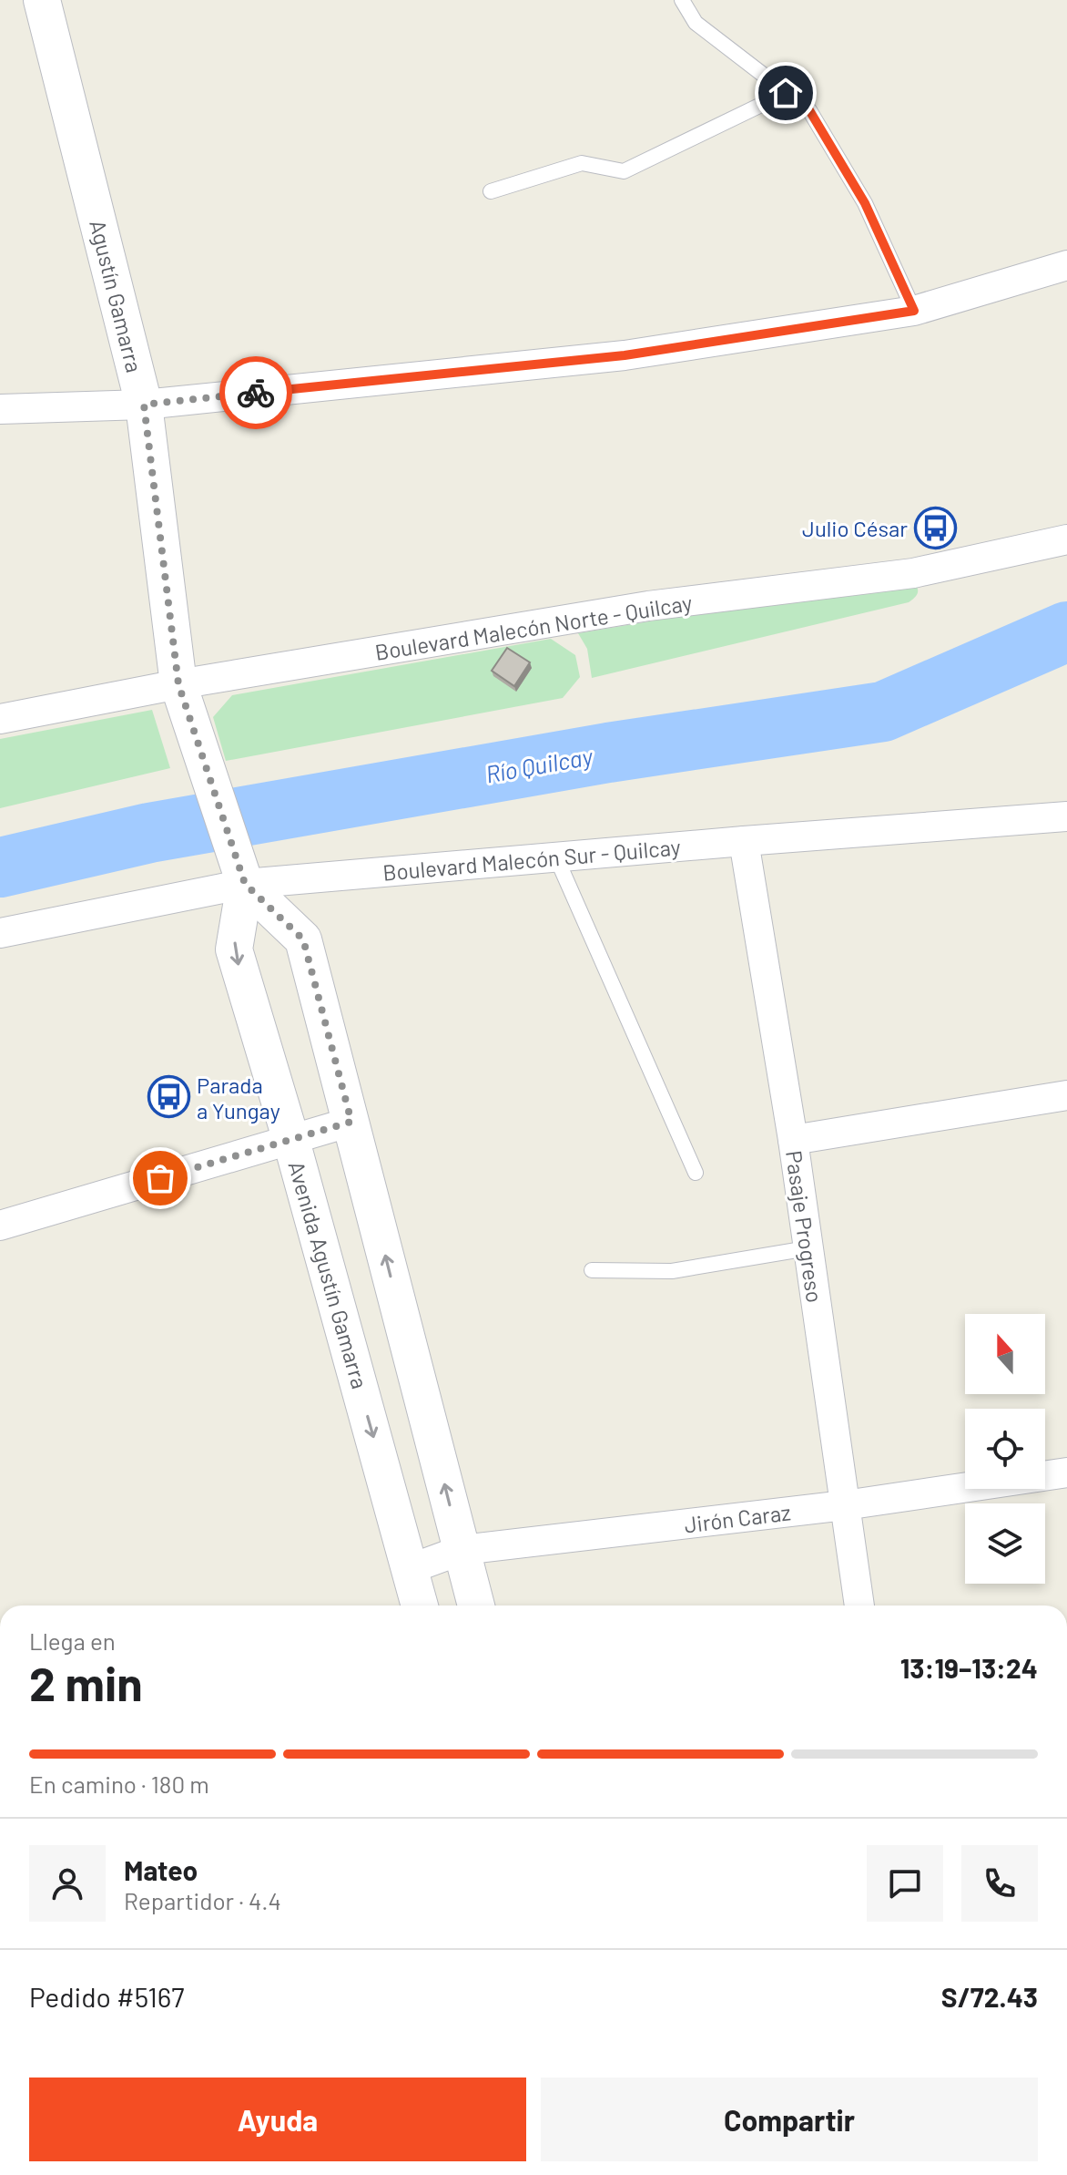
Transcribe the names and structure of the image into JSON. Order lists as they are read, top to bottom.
{
  "streets": {
    "street": [
      "Agustín Gamarra",
      "Boulevard Malecón Norte - Quilcay",
      "Boulevard Malecón Sur - Quilcay",
      "Pasaje Progreso",
      "Avenida Agustín Gamarra",
      "Jirón Caraz"
    ]
  },
  "crossings": [
    ["Agustín Gamarra", "Boulevard Malecón Norte - Quilcay"],
    ["Agustín Gamarra", "Boulevard Malecón Sur - Quilcay"],
    ["Agustín Gamarra", "Avenida Agustín Gamarra"],
    ["Boulevard Malecón Sur - Quilcay", "Pasaje Progreso"],
    ["Boulevard Malecón Sur - Quilcay", "Avenida Agustín Gamarra"],
    ["Pasaje Progreso", "Jirón Caraz"],
    ["Avenida Agustín Gamarra", "Jirón Caraz"]
  ],
  "water": ["Río Quilcay"],
  "places": {
    "bus stop": ["Julio César", "Parada a Yungay"]
  },
  "north": "top",
  "page": {
    "heading": ["2 min", "Llega en", "13:19–13:24"],
    "panel": [
      "Mateo",
      "Repartidor · 4.4",
      "Pedido #5167",
      "S/72.43"
    ],
    "bar": "En camino · 180 m",
    "buttons": ["Ayuda", "Compartir"]
  }
}
